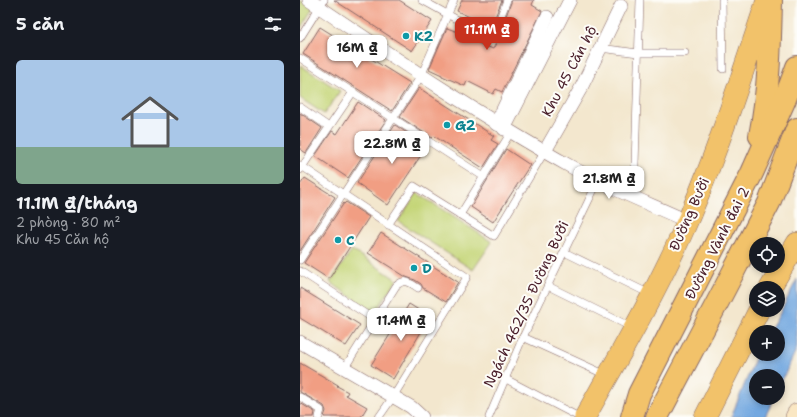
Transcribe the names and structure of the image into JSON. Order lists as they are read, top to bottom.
{
  "streets": {
    "highway": ["Đường Vành đai 2"],
    "main road": ["Đường Bưởi"],
    "street": ["Khu 45 Căn hộ"],
    "lane": ["Ngách 462/35 Đường Bưởi"]
  },
  "places": [
    "K2",
    "G2",
    "C",
    "D"
  ],
  "page": {
    "heading": "5 căn",
    "price": [
      "11.1M ₫",
      "16M ₫",
      "22.8M ₫",
      "21.8M ₫",
      "11.4M ₫"
    ],
    "list": [
      {
        "name": "11.1M ₫/tháng",
        "note": "2 phòng · 80 m² · Khu 45 Căn hộ"
      }
    ],
    "map_buttons": ["+", "−"]
  }
}
